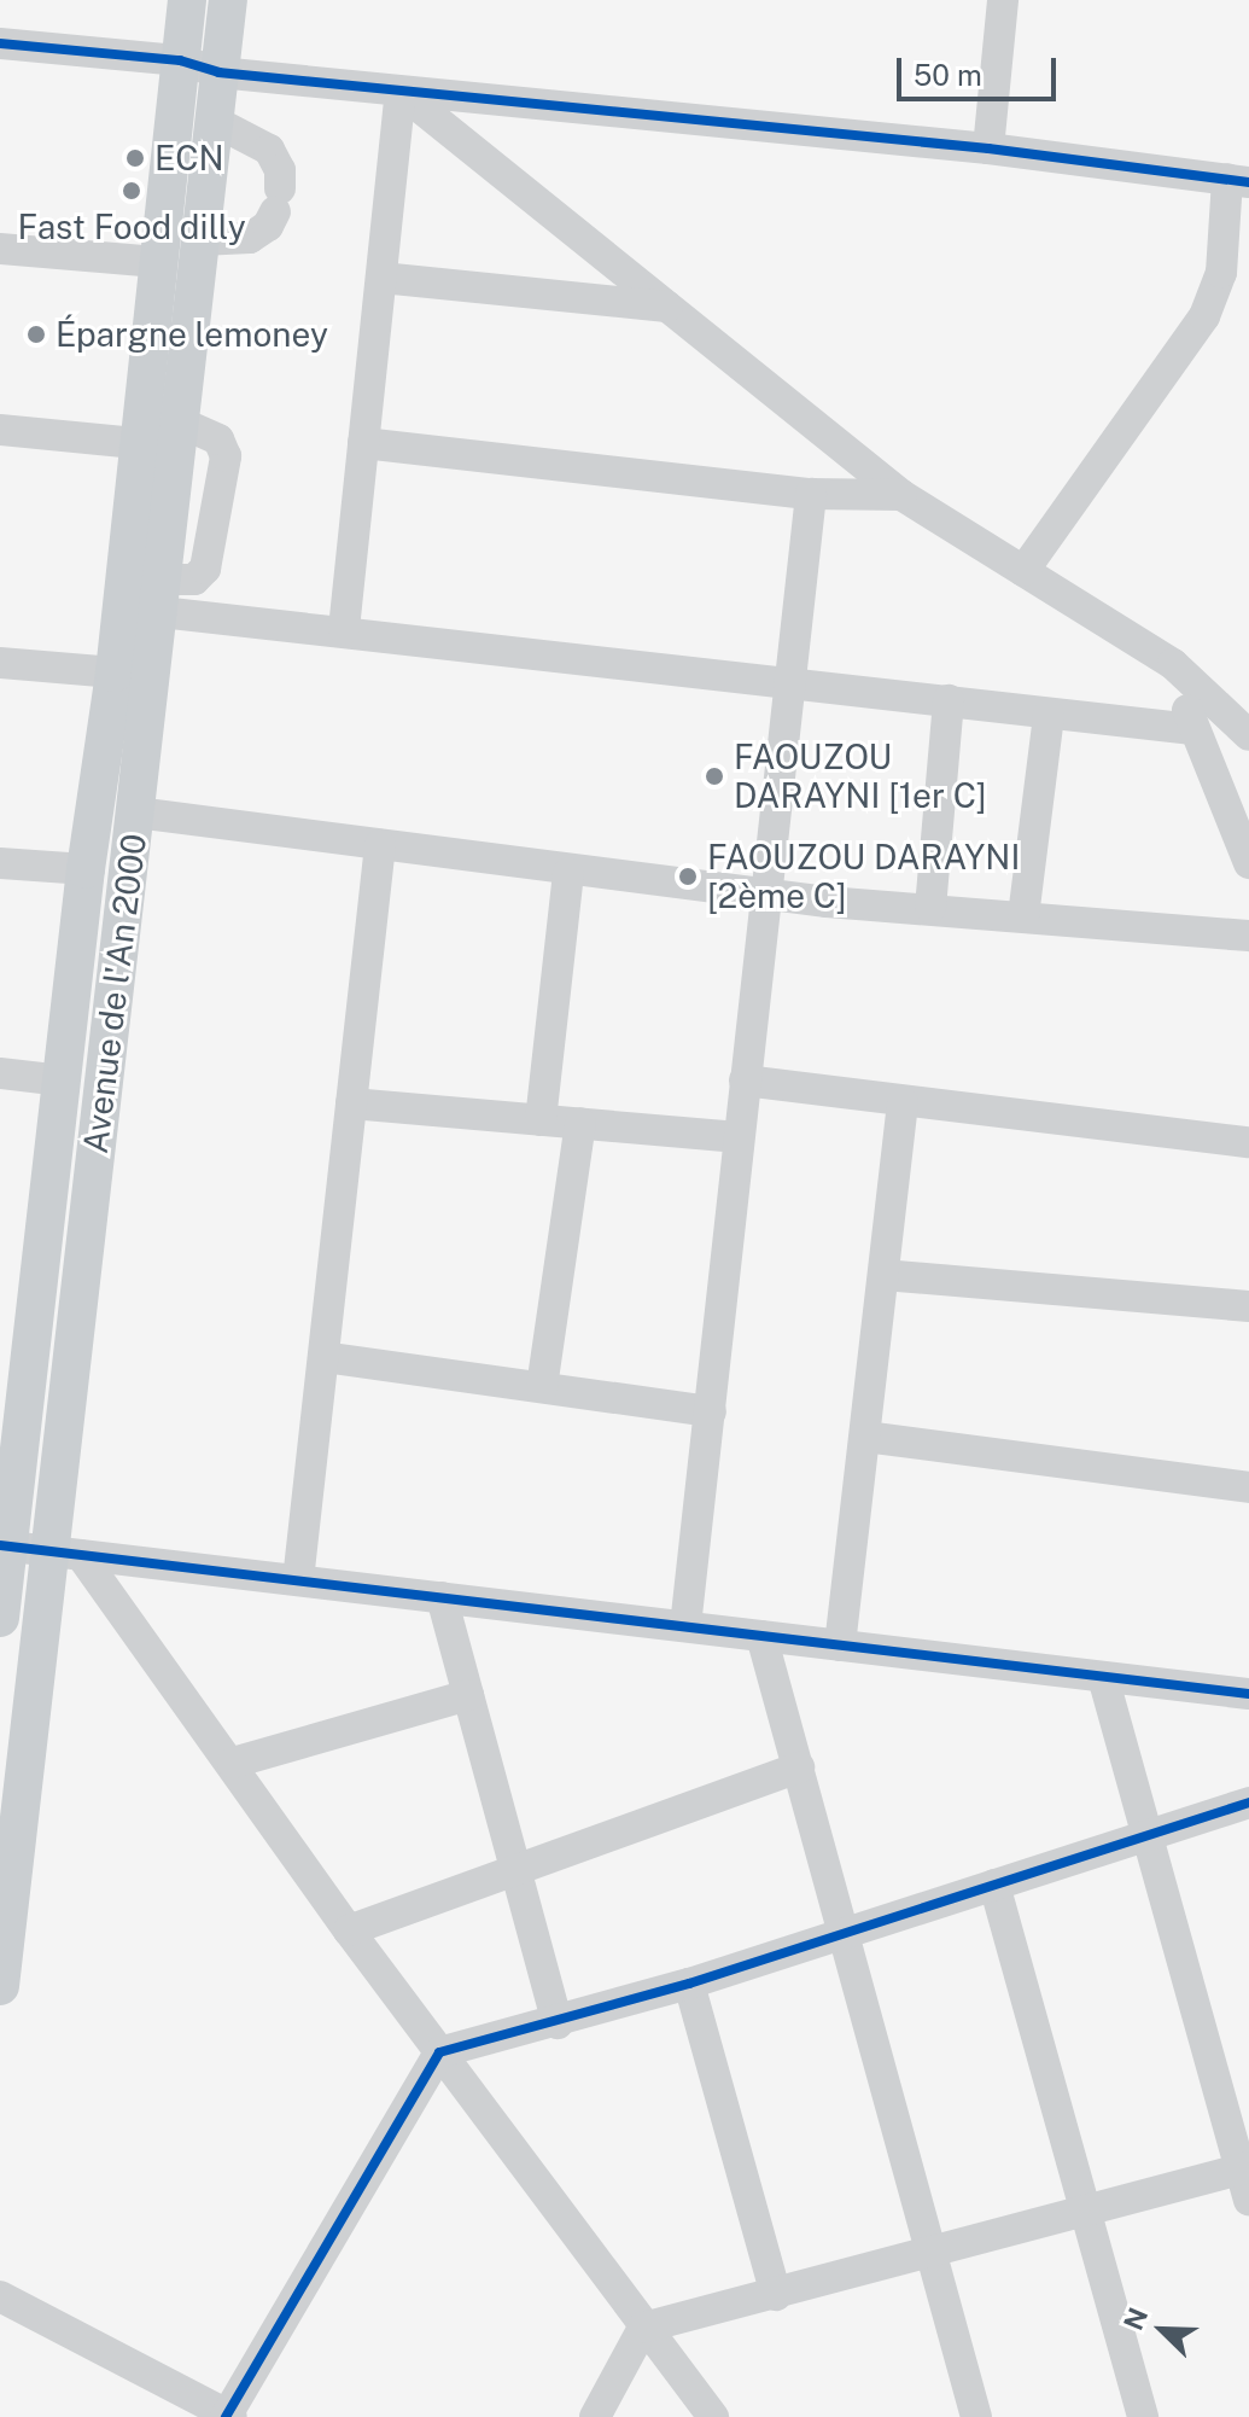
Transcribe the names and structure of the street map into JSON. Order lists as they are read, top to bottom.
{
  "streets": {
    "main road": ["Avenue de l'An 2000"]
  },
  "places": [
    "ECN",
    "Fast Food dilly",
    "Épargne lemoney",
    "FAOUZOU DARAYNI [1er C]",
    "FAOUZOU DARAYNI [2ème C]"
  ],
  "scale_bar": "50 m",
  "north": "top left"
}
